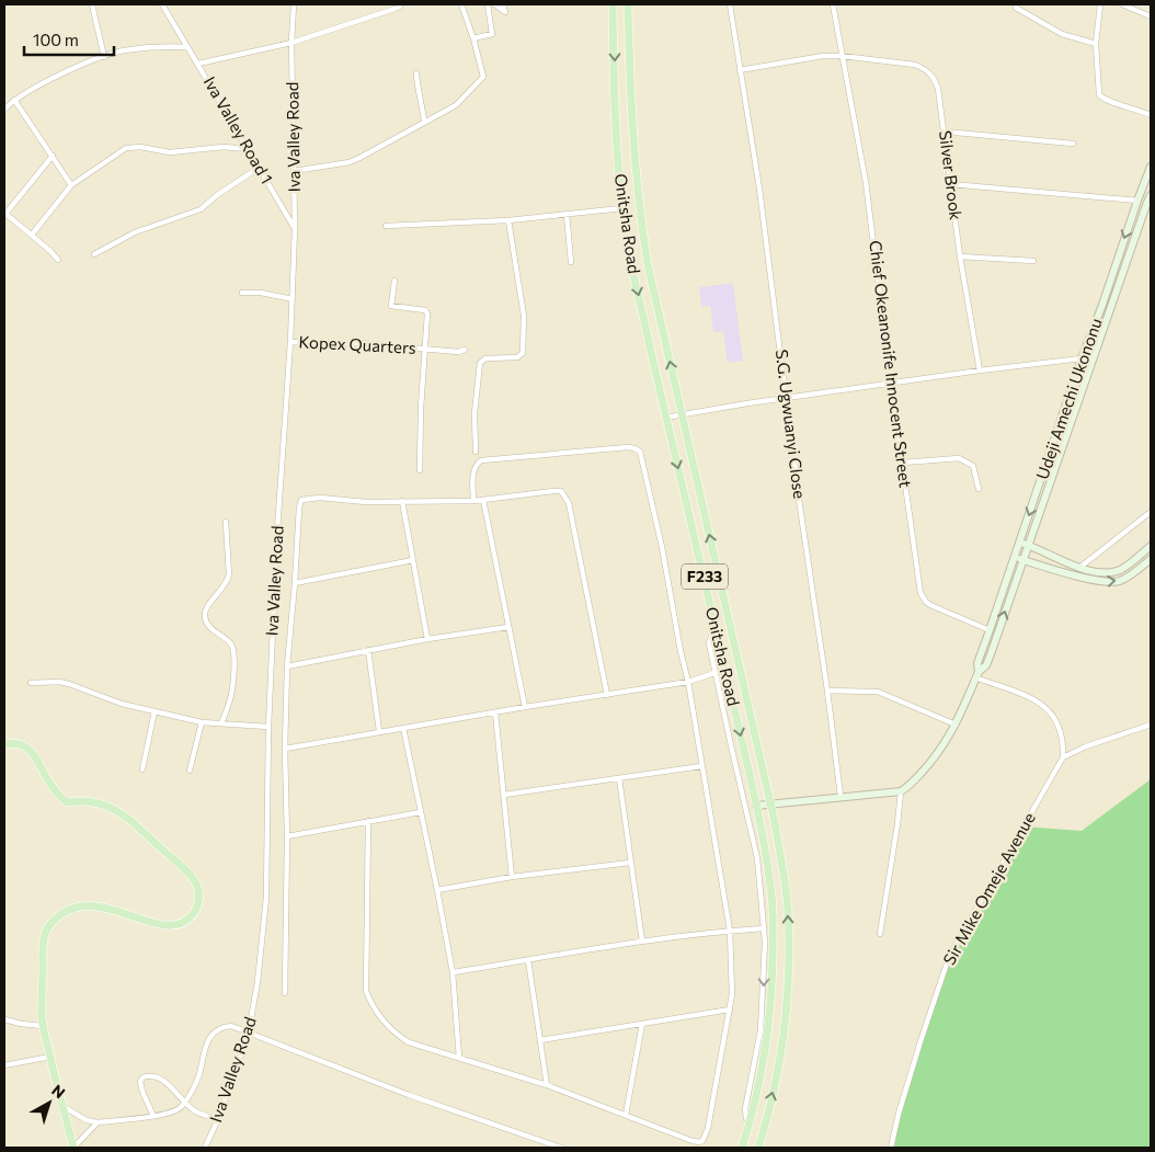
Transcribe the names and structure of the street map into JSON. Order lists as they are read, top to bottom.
{
  "streets": {
    "main road": ["Onitsha Road", "Udeji Amechi Ukononu", "F233"],
    "street": [
      "Iva Valley Road 1",
      "Iva Valley Road",
      "Silver Brook",
      "Kopex Quarters",
      "Chief Okeanonife Innocent Street",
      "S.G. Ugwuanyi Close",
      "Sir Mike Omeje Avenue"
    ]
  },
  "crossings": [
    ["Iva Valley Road 1", "Iva Valley Road"],
    ["Iva Valley Road", "Kopex Quarters"],
    ["Silver Brook", "Chief Okeanonife Innocent Street"],
    ["Chief Okeanonife Innocent Street", "Udeji Amechi Ukononu"]
  ],
  "scale_bar": "100 m",
  "north": "top right"
}
